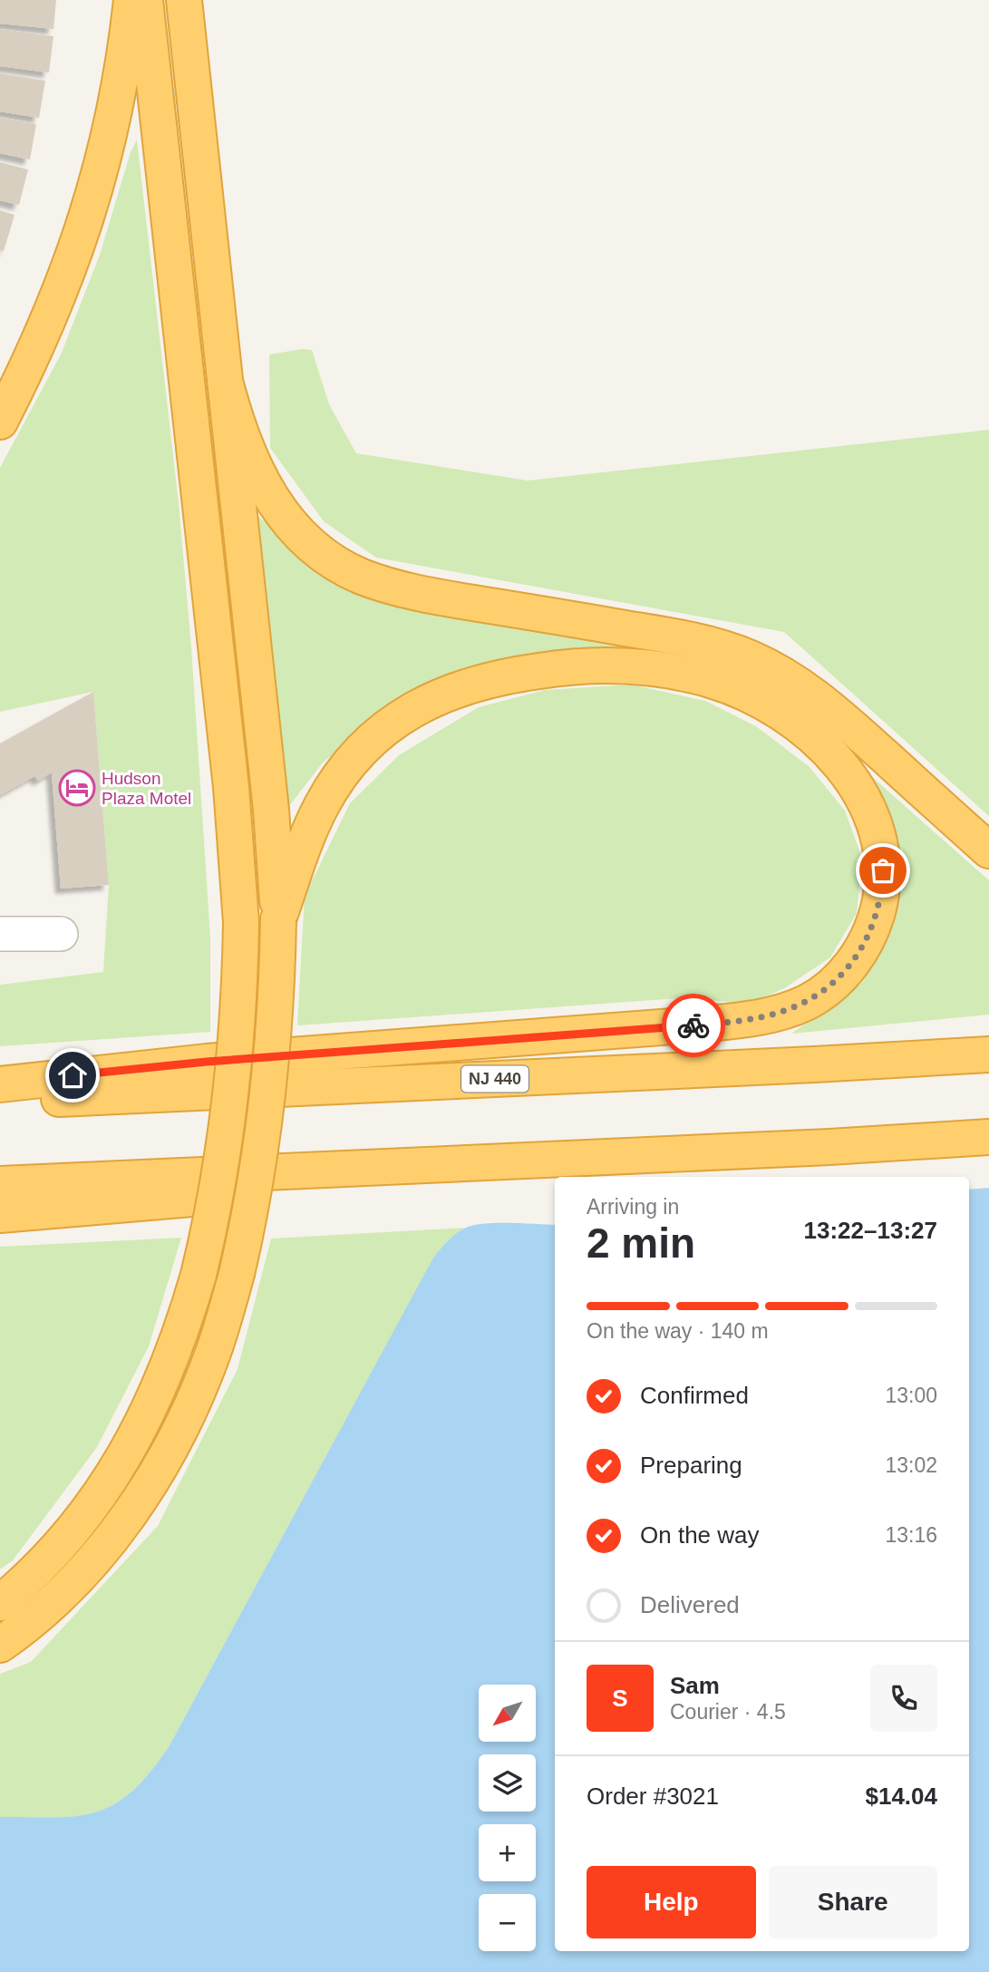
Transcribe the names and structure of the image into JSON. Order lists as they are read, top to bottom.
{
  "streets": {
    "highway": ["NJ 440"]
  },
  "places": {
    "hotel": ["Hudson Plaza Motel"]
  },
  "north": "bottom left",
  "page": {
    "heading": ["2 min", "Arriving in", "13:22–13:27"],
    "panel": [
      "Sam",
      "Courier · 4.5",
      "Order #3021",
      "$14.04"
    ],
    "bar": "On the way · 140 m",
    "list": [
      ["Confirmed", "13:00"],
      ["Preparing", "13:02"],
      ["On the way", "13:16"],
      "Delivered"
    ],
    "round": "S",
    "map_buttons": ["+", "−"],
    "buttons": ["Help", "Share"]
  }
}
